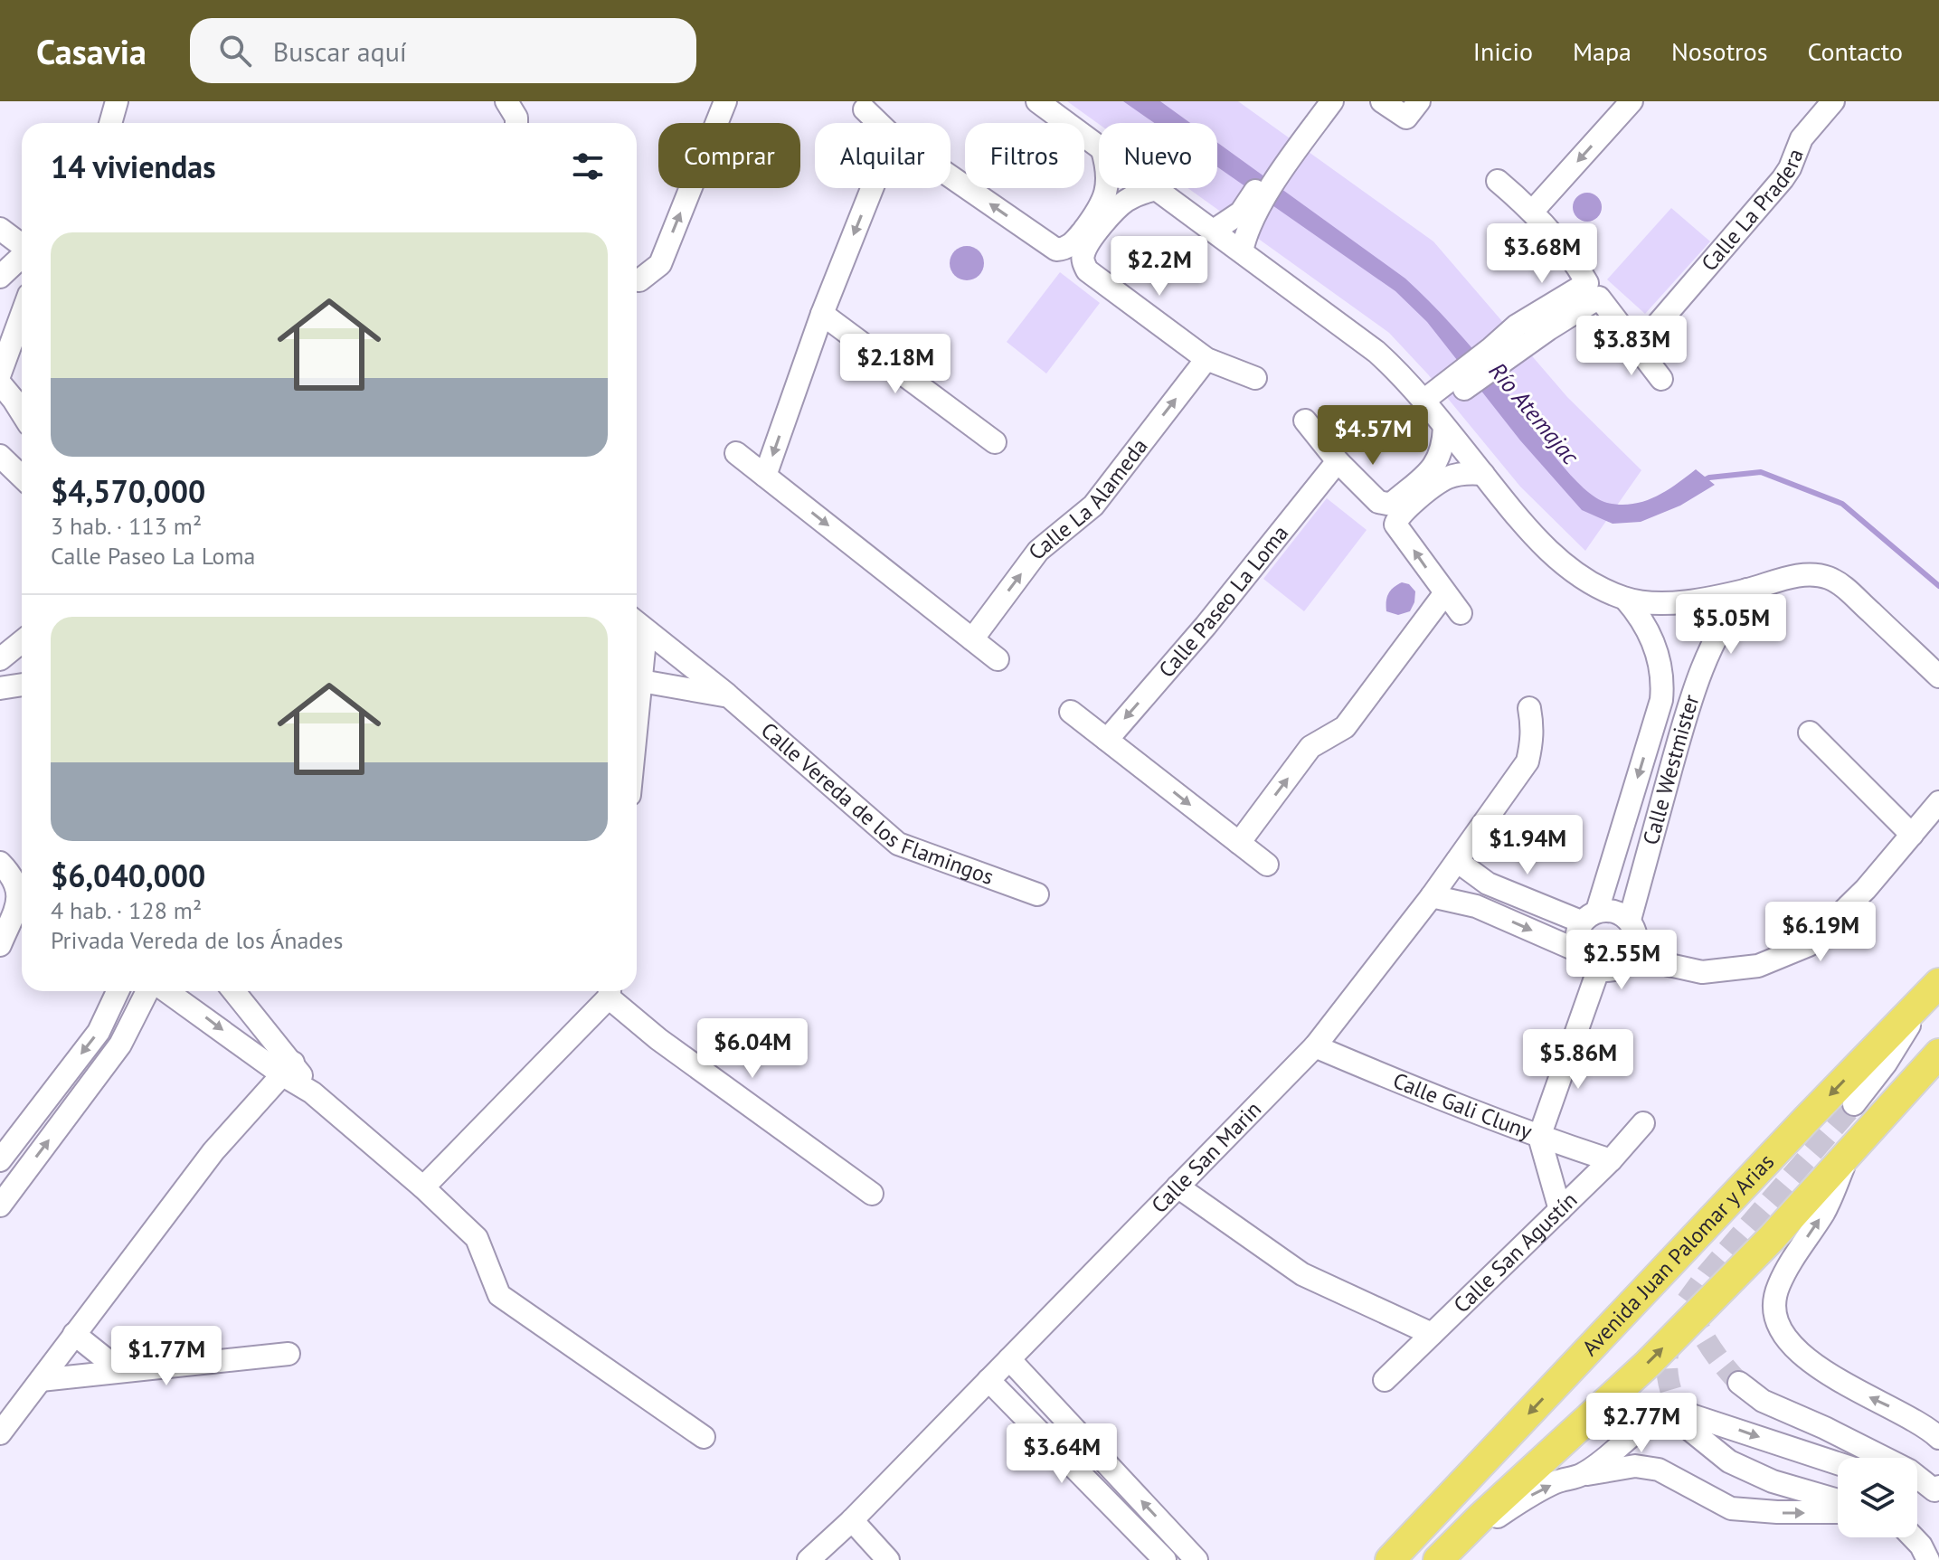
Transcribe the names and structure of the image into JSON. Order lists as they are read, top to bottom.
{
  "streets": {
    "main road": ["Avenida Juan Palomar y Arias"],
    "street": [
      "Calle La Pradera",
      "Calle La Alameda",
      "Calle Paseo La Loma",
      "Calle Westmister",
      "Calle Vereda de los Flamingos",
      "Calle Gali Cluny",
      "Calle San Marin",
      "Calle San Agustín"
    ]
  },
  "crossings": [
    ["Calle Gali Cluny", "Calle San Marin"],
    ["Calle Gali Cluny", "Calle San Agustín"]
  ],
  "one_way": ["Calle La Alameda"],
  "water": ["Río Atemajac"],
  "page": {
    "header": "Casavia",
    "search": "Buscar aquí",
    "nav": [
      "Inicio",
      "Mapa",
      "Nosotros",
      "Contacto"
    ],
    "chip": [
      "Comprar",
      "Alquilar",
      "Filtros",
      "Nuevo"
    ],
    "heading": "14 viviendas",
    "list": [
      {
        "name": "$4,570,000",
        "note": "3 hab. · 113 m² · Calle Paseo La Loma"
      },
      {
        "name": "$6,040,000",
        "note": "4 hab. · 128 m² · Privada Vereda de los Ánades"
      }
    ],
    "price": [
      "$3.68M",
      "$2.2M",
      "$3.83M",
      "$2.18M",
      "$4.57M",
      "$5.05M",
      "$1.94M",
      "$6.19M",
      "$2.55M",
      "$6.04M",
      "$5.86M",
      "$1.77M",
      "$2.77M",
      "$3.64M"
    ]
  }
}
